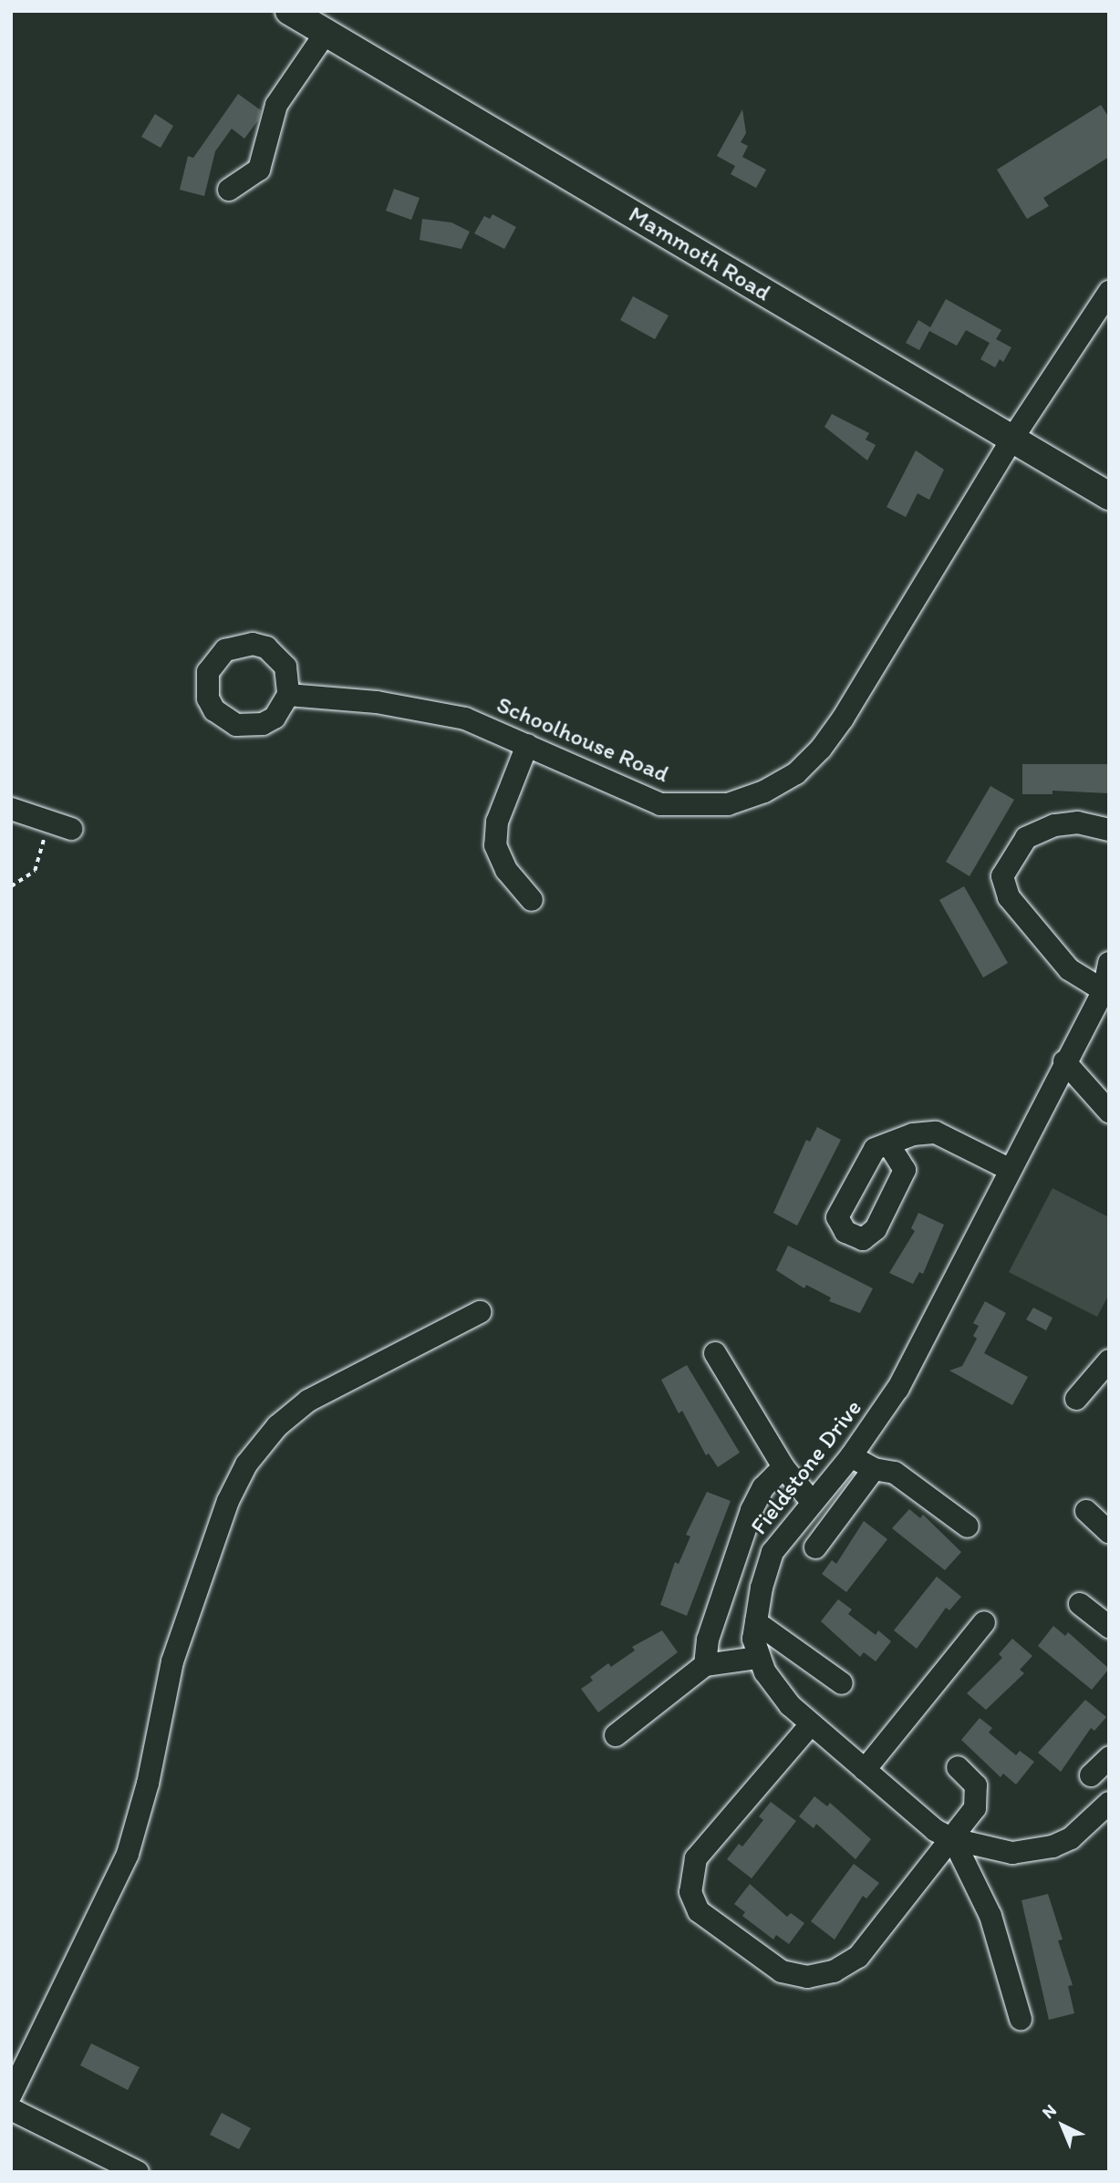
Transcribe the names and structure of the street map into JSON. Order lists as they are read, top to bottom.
{
  "streets": {
    "main road": ["Mammoth Road"],
    "street": ["Schoolhouse Road", "Fieldstone Drive"]
  },
  "crossings": [
    ["Mammoth Road", "Schoolhouse Road"]
  ],
  "north": "top left"
}
